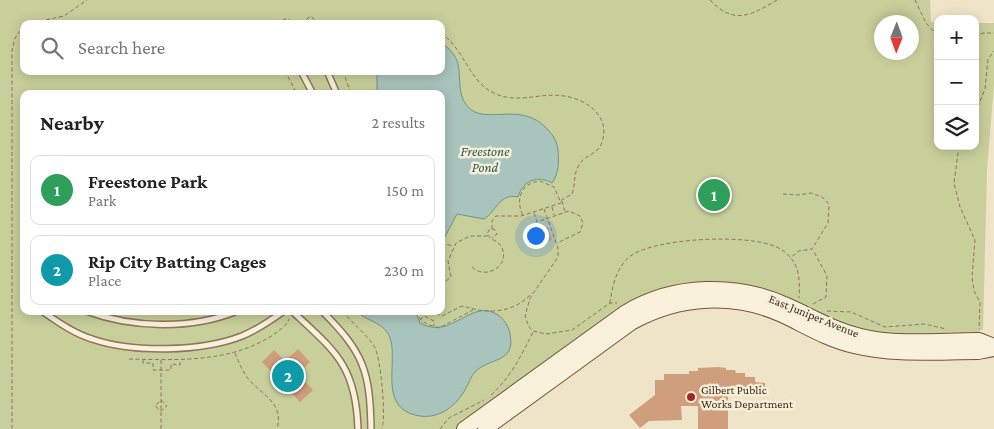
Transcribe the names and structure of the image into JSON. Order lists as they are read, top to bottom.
{
  "streets": {
    "street": ["East Juniper Avenue"]
  },
  "water": ["Freestone Pond"],
  "places": ["Gilbert Public Works Department"],
  "north": "bottom",
  "page": {
    "map_buttons": ["+", "−"],
    "search": "Search here",
    "heading": ["Nearby", "2 results"],
    "list": [
      {
        "mark": "1",
        "name": "Freestone Park",
        "note": "Park",
        "value": "150 m"
      },
      {
        "mark": "2",
        "name": "Rip City Batting Cages",
        "note": "Place",
        "value": "230 m"
      }
    ],
    "pins": ["1", "2"]
  }
}
